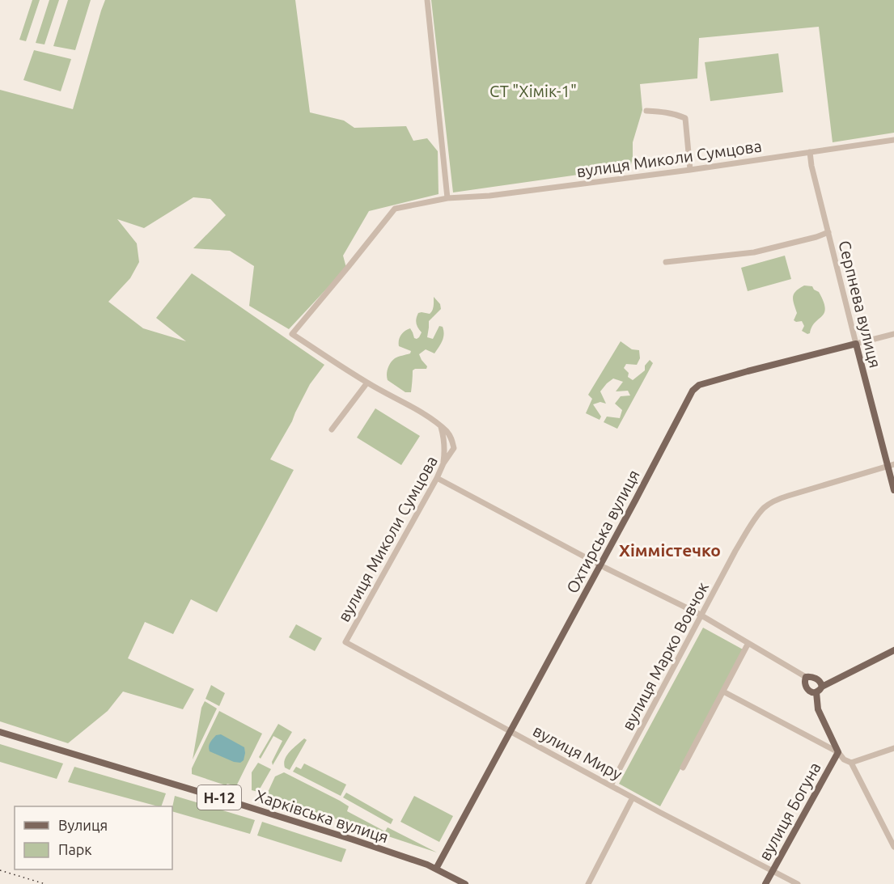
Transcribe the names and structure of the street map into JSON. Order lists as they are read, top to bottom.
{
  "streets": {
    "main road": [
      "Серпнева вулиця",
      "Охтирська вулиця",
      "Н-12",
      "вулиця Богуна",
      "Харківська вулиця"
    ],
    "street": ["вулиця Миколи Сумцова", "вулиця Марко Вовчок", "вулиця Миру"]
  },
  "crossings": [
    ["вулиця Миколи Сумцова", "Серпнева вулиця"],
    ["вулиця Миколи Сумцова", "вулиця Миру"],
    ["Серпнева вулиця", "Охтирська вулиця"],
    ["Серпнева вулиця", "вулиця Марко Вовчок"],
    ["Охтирська вулиця", "вулиця Миру"],
    ["Охтирська вулиця", "Харківська вулиця"],
    ["вулиця Марко Вовчок", "вулиця Миру"],
    ["вулиця Миру", "вулиця Богуна"]
  ],
  "districts": ["Хіммістечко"],
  "parks": ["СТ \"Хімік-1\""],
  "legend": ["Вулиця", "Парк"]
}
